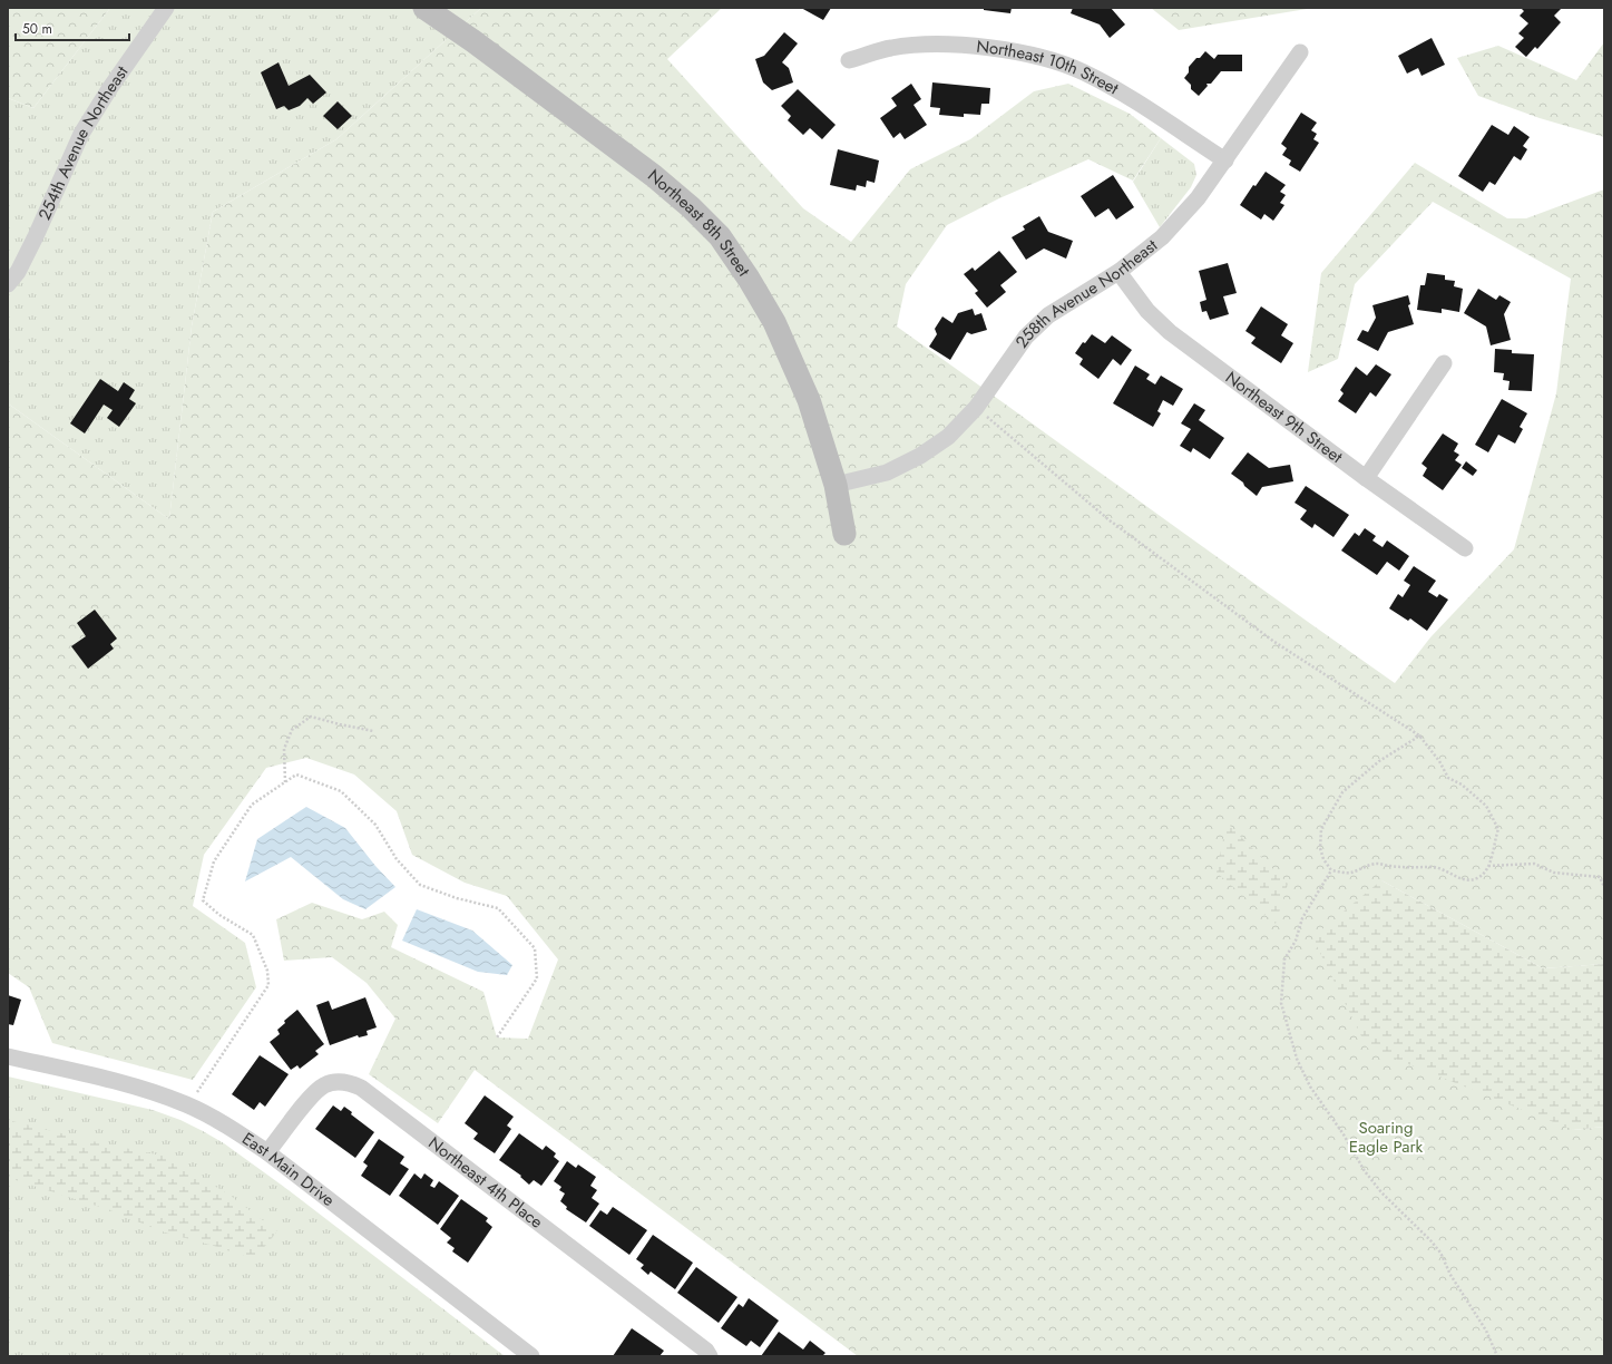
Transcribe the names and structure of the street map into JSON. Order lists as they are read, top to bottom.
{
  "streets": {
    "street": [
      "Northeast 10th Street",
      "254th Avenue Northeast",
      "Northeast 8th Street",
      "258th Avenue Northeast",
      "Northeast 9th Street",
      "East Main Drive",
      "Northeast 4th Place"
    ]
  },
  "crossings": [
    ["Northeast 10th Street", "258th Avenue Northeast"],
    ["Northeast 8th Street", "258th Avenue Northeast"],
    ["258th Avenue Northeast", "Northeast 9th Street"],
    ["East Main Drive", "Northeast 4th Place"]
  ],
  "parks": ["Soaring Eagle Park"],
  "scale_bar": "50 m"
}
